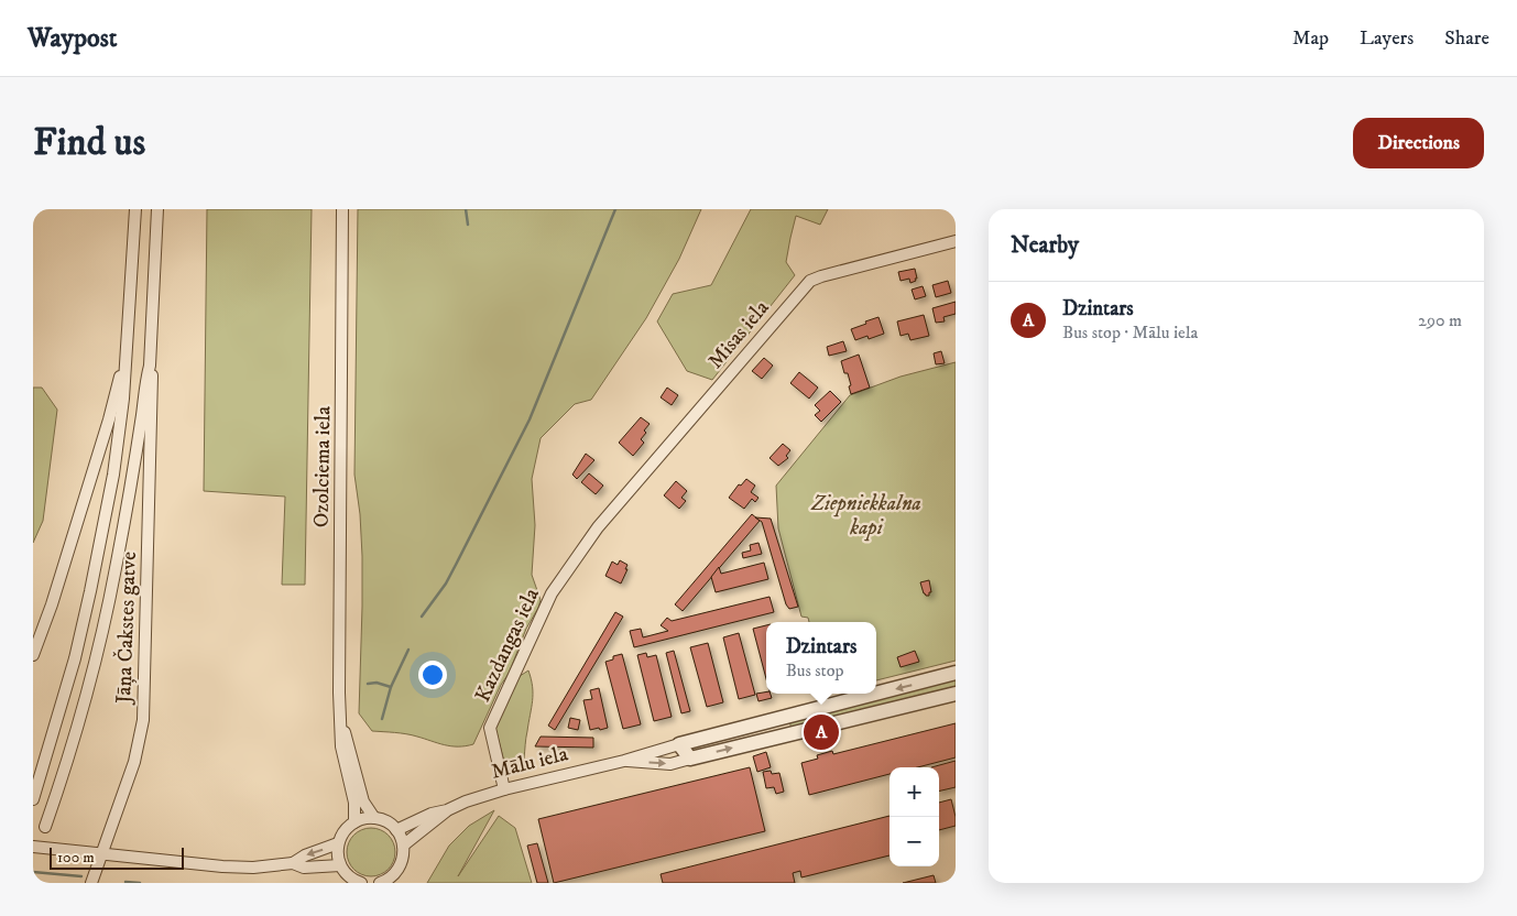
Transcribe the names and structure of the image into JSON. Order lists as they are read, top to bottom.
{
  "streets": {
    "street": [
      "Misas iela",
      "Ozolciema iela",
      "Jāņa Čakstes gatve",
      "Kazdangas iela",
      "Mālu iela"
    ]
  },
  "crossings": [
    ["Misas iela", "Kazdangas iela"],
    ["Kazdangas iela", "Mālu iela"]
  ],
  "parks": ["Ziepniekkalna kapi"],
  "scale_bar": "100 m",
  "page": {
    "header": "Waypost",
    "nav": ["Map", "Layers", "Share"],
    "buttons": "Directions",
    "title": "Find us",
    "heading": "Nearby",
    "list": [
      {
        "mark": "A",
        "name": "Dzintars",
        "note": "Bus stop · Mālu iela",
        "value": "290 m"
      }
    ],
    "popup": ["Dzintars", "Bus stop"],
    "pins": "A",
    "map_buttons": ["+", "−"],
    "scale": "100 m"
  }
}
